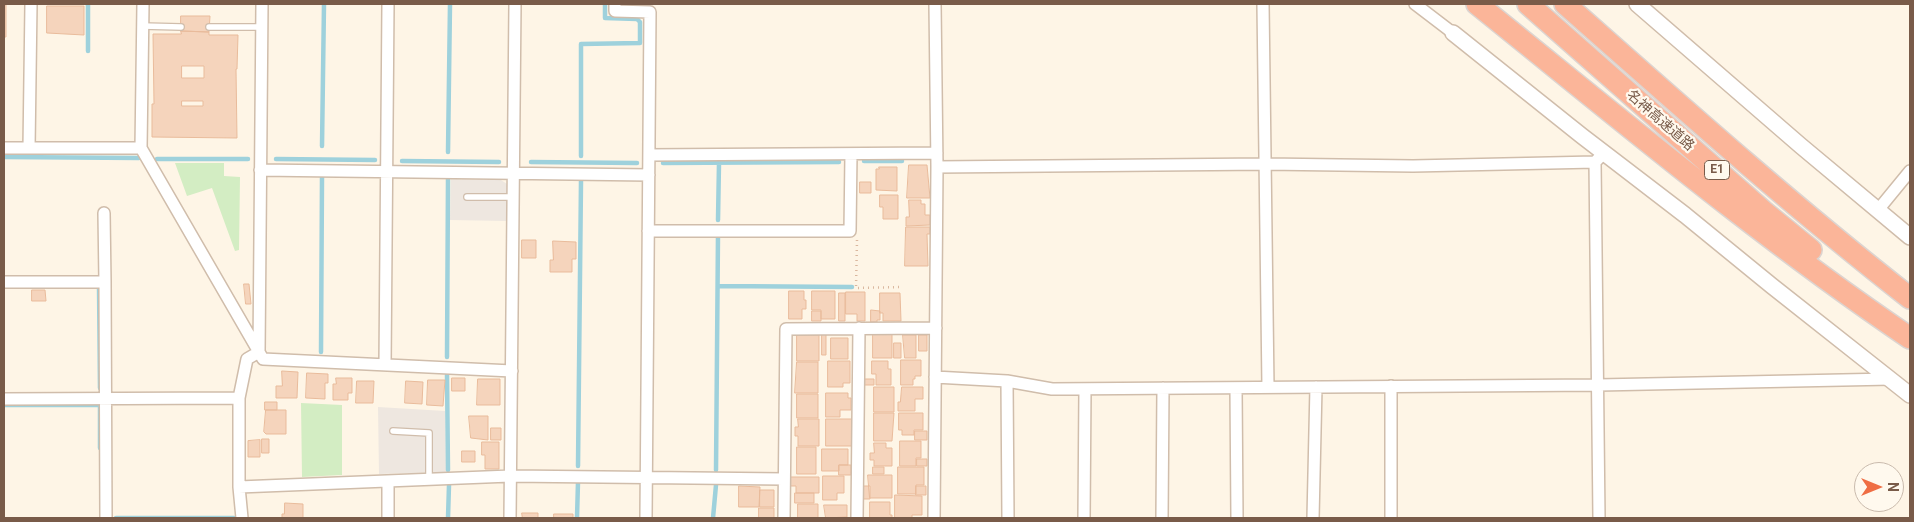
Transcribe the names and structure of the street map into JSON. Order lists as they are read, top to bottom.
{
  "streets": {
    "highway": ["名神高速道路", "E1"]
  },
  "north": "right"
}
